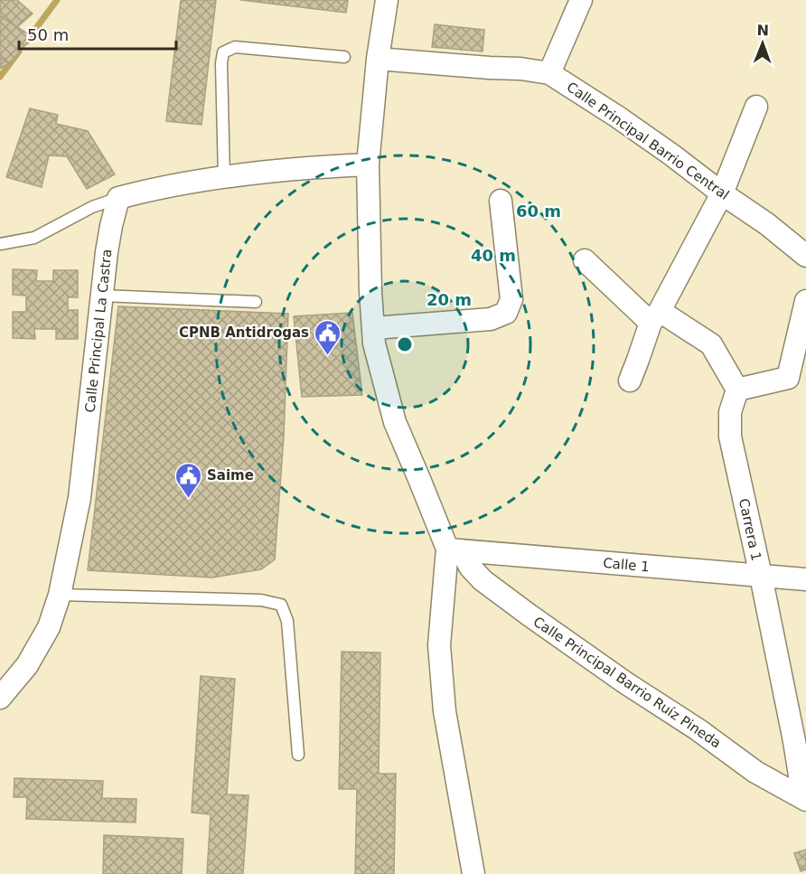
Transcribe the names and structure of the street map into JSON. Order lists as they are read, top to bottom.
{
  "streets": {
    "street": [
      "Calle Principal Barrio Central",
      "Calle Principal La Castra",
      "Carrera 1",
      "Calle 1",
      "Calle Principal Barrio Ruíz Pineda"
    ]
  },
  "crossings": [
    ["Calle Principal Barrio Central", "Calle Principal Barrio Ruíz Pineda"],
    ["Carrera 1", "Calle 1"],
    ["Carrera 1", "Calle Principal Barrio Ruíz Pineda"],
    ["Calle 1", "Calle Principal Barrio Ruíz Pineda"]
  ],
  "places": {
    "public building": ["CPNB Antidrogas", "Saime"]
  },
  "scale_bar": "50 m",
  "north": "top",
  "rings": ["60 m", "40 m", "20 m"]
}
